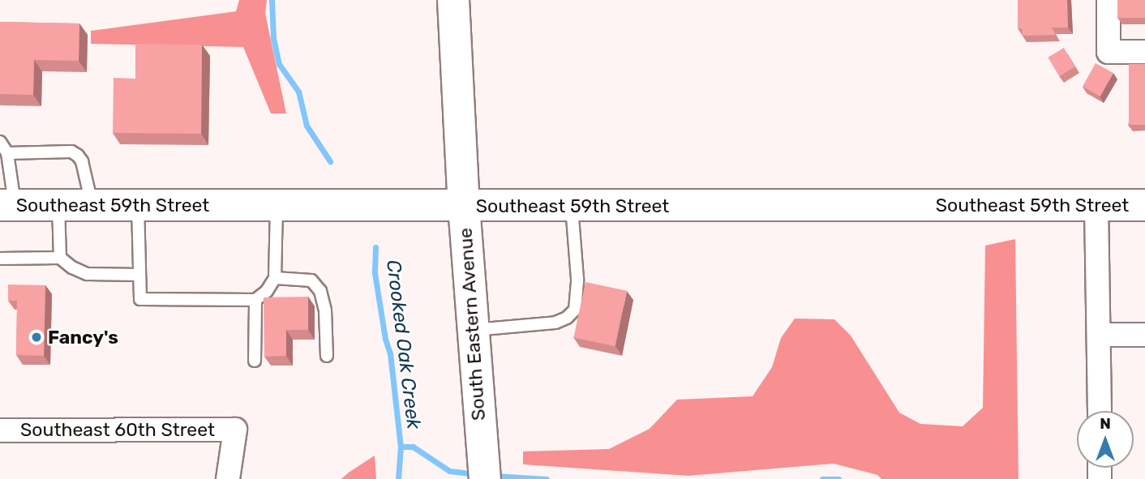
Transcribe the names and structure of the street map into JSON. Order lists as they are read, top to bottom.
{
  "streets": {
    "main road": ["Southeast 59th Street", "South Eastern Avenue"],
    "street": ["Southeast 60th Street"]
  },
  "crossings": [
    ["Southeast 59th Street", "South Eastern Avenue"]
  ],
  "water": ["Crooked Oak Creek"],
  "places": ["Fancy's"],
  "north": "top"
}
